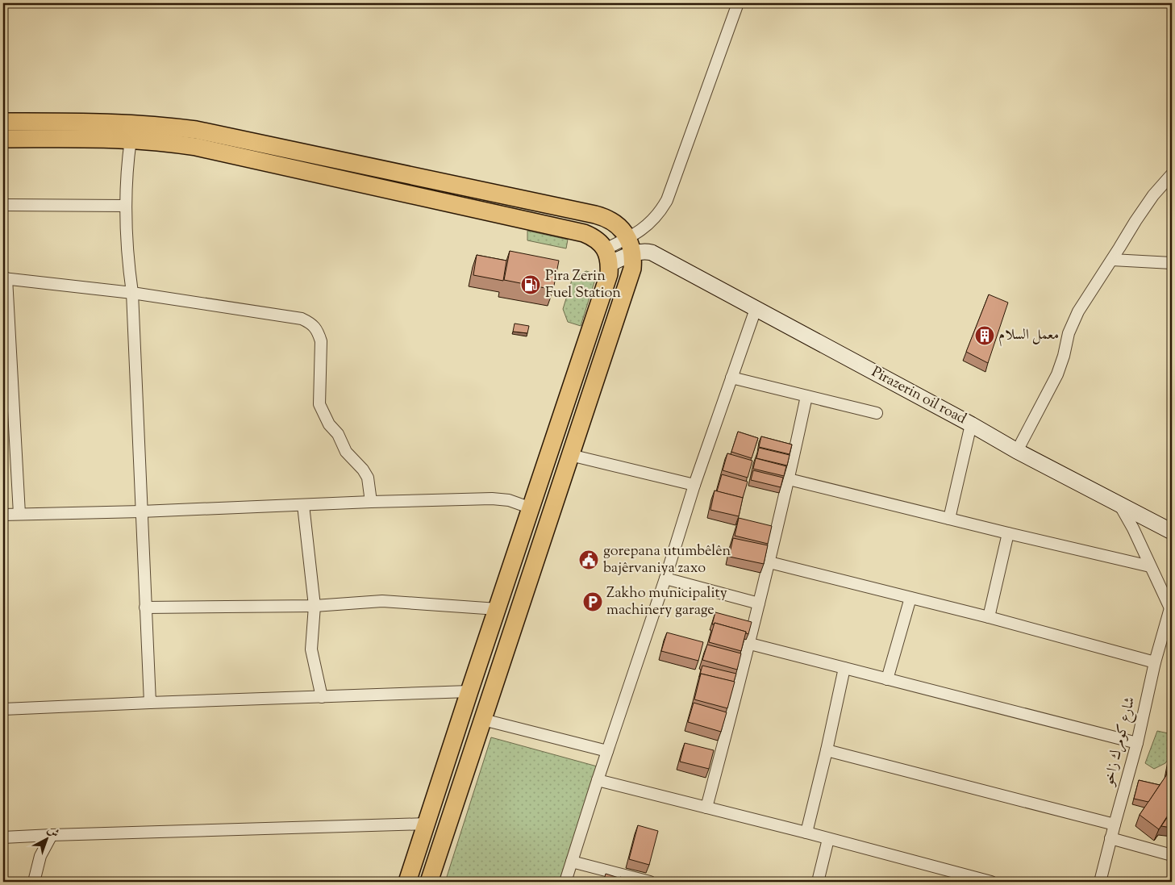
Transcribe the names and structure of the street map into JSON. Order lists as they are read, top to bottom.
{
  "streets": {
    "main road": ["Pirazerin oil road"],
    "street": ["شارع كومرك زاخو"]
  },
  "places": {
    "fuel station": ["Pira Zerin Fuel Station"],
    "building": ["معمل السلام"],
    "public building": ["gorepana utumbêlên bajêrvaniya zaxo"],
    "parking": ["Zakho municipality machinery garage"]
  },
  "north": "top right"
}
